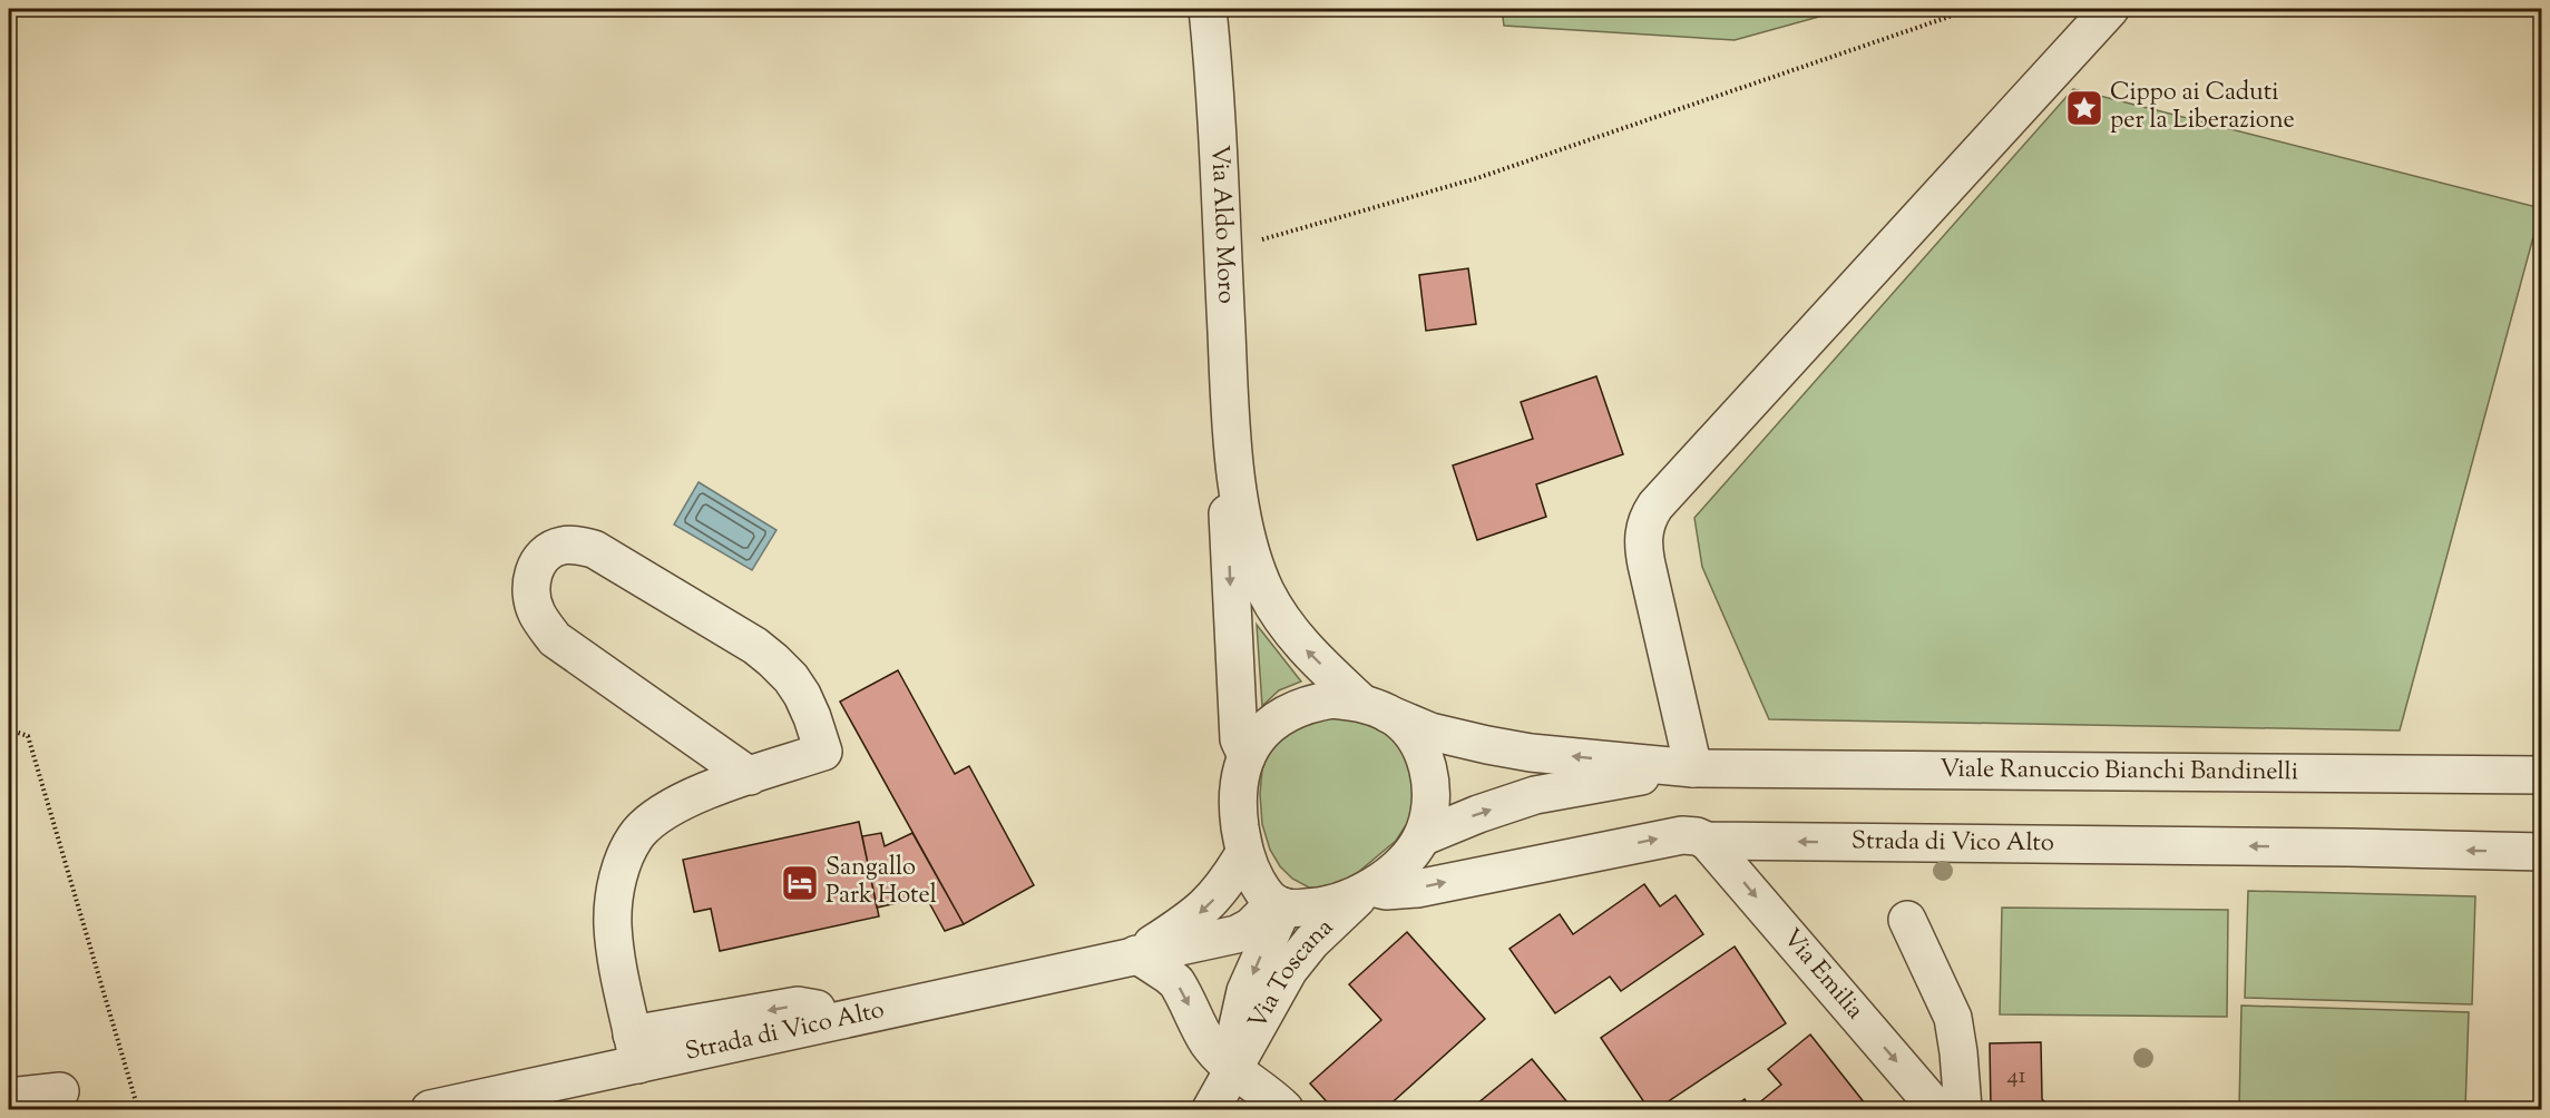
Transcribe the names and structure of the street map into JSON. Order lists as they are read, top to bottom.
{
  "streets": {
    "street": [
      "Via Aldo Moro",
      "Viale Ranuccio Bianchi Bandinelli",
      "Strada di Vico Alto",
      "Via Emilia",
      "Via Toscana"
    ]
  },
  "crossings": [
    ["Via Aldo Moro", "Viale Ranuccio Bianchi Bandinelli"],
    ["Via Aldo Moro", "Strada di Vico Alto"],
    ["Via Aldo Moro", "Via Toscana"],
    ["Viale Ranuccio Bianchi Bandinelli", "Strada di Vico Alto"],
    ["Viale Ranuccio Bianchi Bandinelli", "Via Toscana"],
    ["Strada di Vico Alto", "Via Emilia"],
    ["Strada di Vico Alto", "Via Toscana"]
  ],
  "one_way": ["Via Emilia"],
  "places": {
    "place": ["Cippo ai Caduti per la Liberazione"],
    "hotel": ["Sangallo Park Hotel"]
  },
  "house_numbers": ["41"]
}
